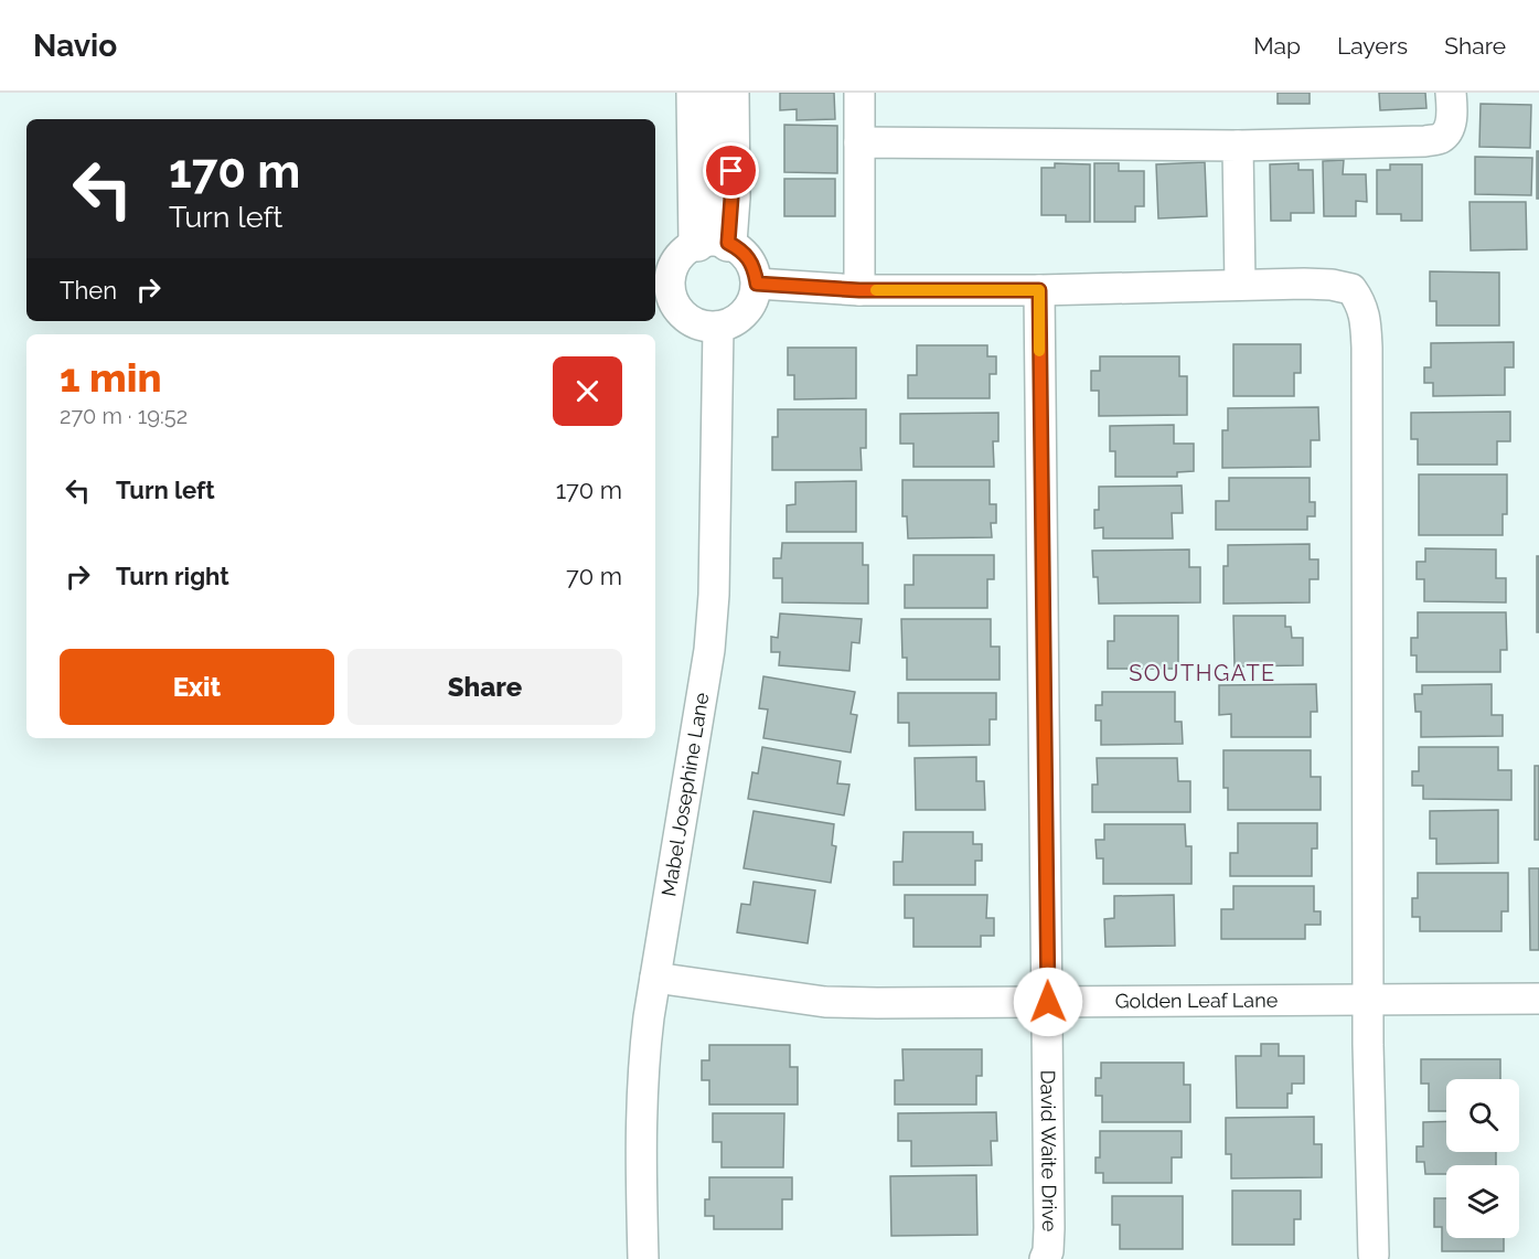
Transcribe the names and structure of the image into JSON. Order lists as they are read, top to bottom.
{
  "streets": {
    "street": ["Mabel Josephine Lane", "Golden Leaf Lane", "David Waite Drive"]
  },
  "crossings": [
    ["Mabel Josephine Lane", "Golden Leaf Lane"],
    ["Golden Leaf Lane", "David Waite Drive"]
  ],
  "districts": ["SOUTHGATE"],
  "page": {
    "header": "Navio",
    "nav": ["Map", "Layers", "Share"],
    "turn": ["170 m", "Turn left"],
    "then": "Then",
    "heading": ["1 min", "270 m · 19:52"],
    "list": [
      {
        "name": "Turn left",
        "value": "170 m"
      },
      {
        "name": "Turn right",
        "value": "70 m"
      }
    ],
    "buttons": ["Exit", "Share"]
  }
}
